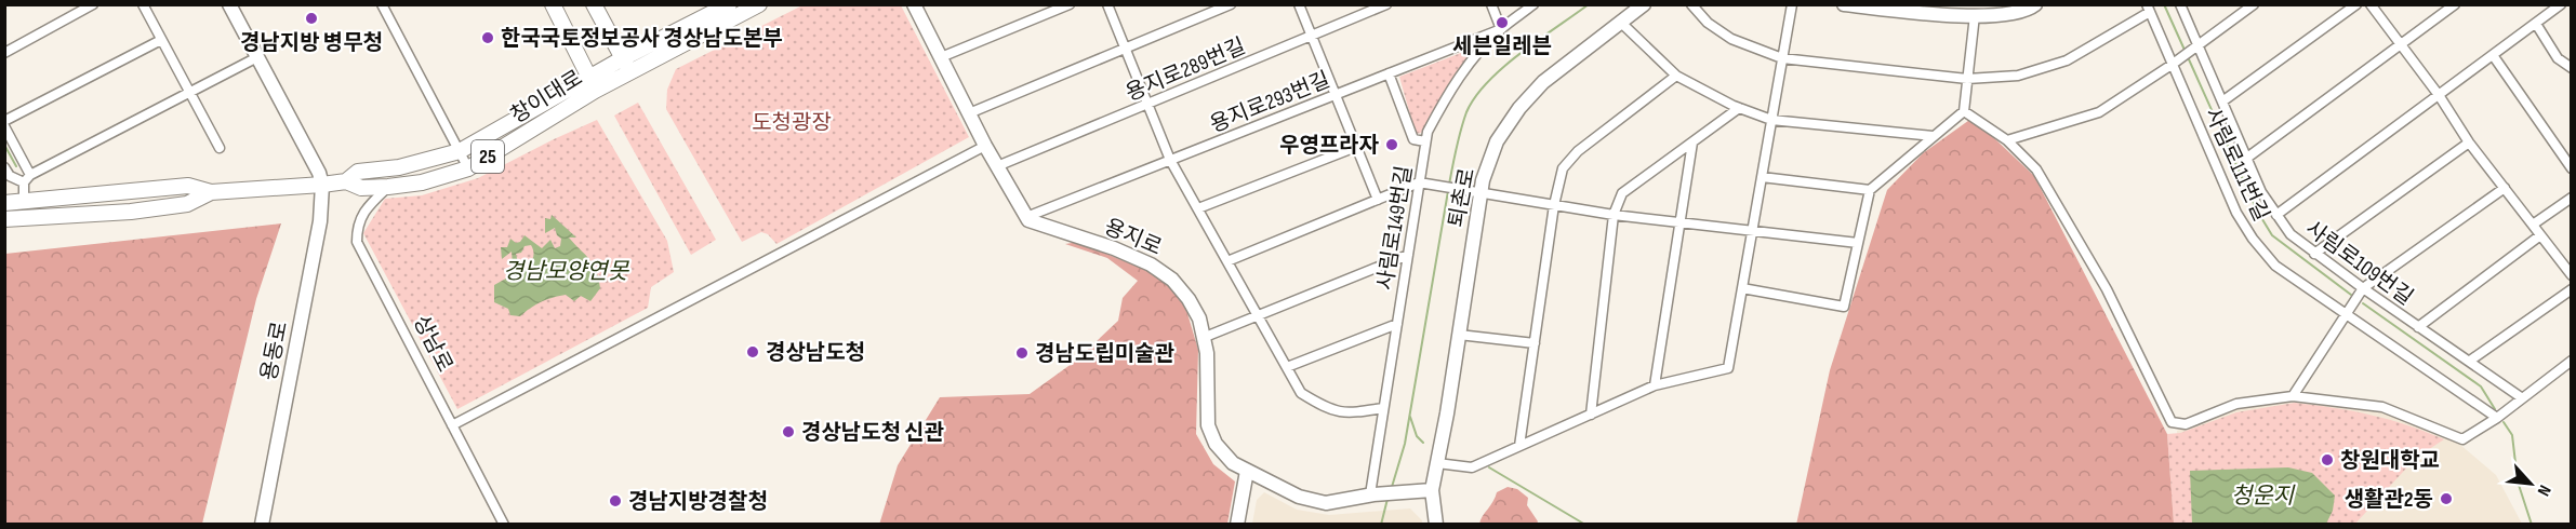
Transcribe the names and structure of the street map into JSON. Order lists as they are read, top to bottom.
{
  "streets": {
    "main road": ["창이대로", "25"],
    "street": [
      "용지로289번길",
      "용지로293번길",
      "사림로111번길",
      "퇴촌로",
      "사림로149번길",
      "용지로",
      "사림로109번길",
      "상남로",
      "용동로"
    ]
  },
  "crossings": [
    ["창이대로", "상남로"],
    ["창이대로", "용동로"],
    ["용지로293번길", "사림로149번길"],
    ["용지로293번길", "용지로"],
    ["퇴촌로", "용지로"],
    ["사림로149번길", "용지로"]
  ],
  "water": ["경남모양연못", "청운지"],
  "parks": ["도청광장"],
  "places": [
    "경남지방 병무청",
    "세븐일레븐",
    "한국국토정보공사 경상남도본부",
    "우영프라자",
    "경상남도청",
    "경남도립미술관",
    "경상남도청 신관",
    "창원대학교",
    "생활관2동",
    "경남지방경찰청"
  ],
  "north": "bottom right"
}
